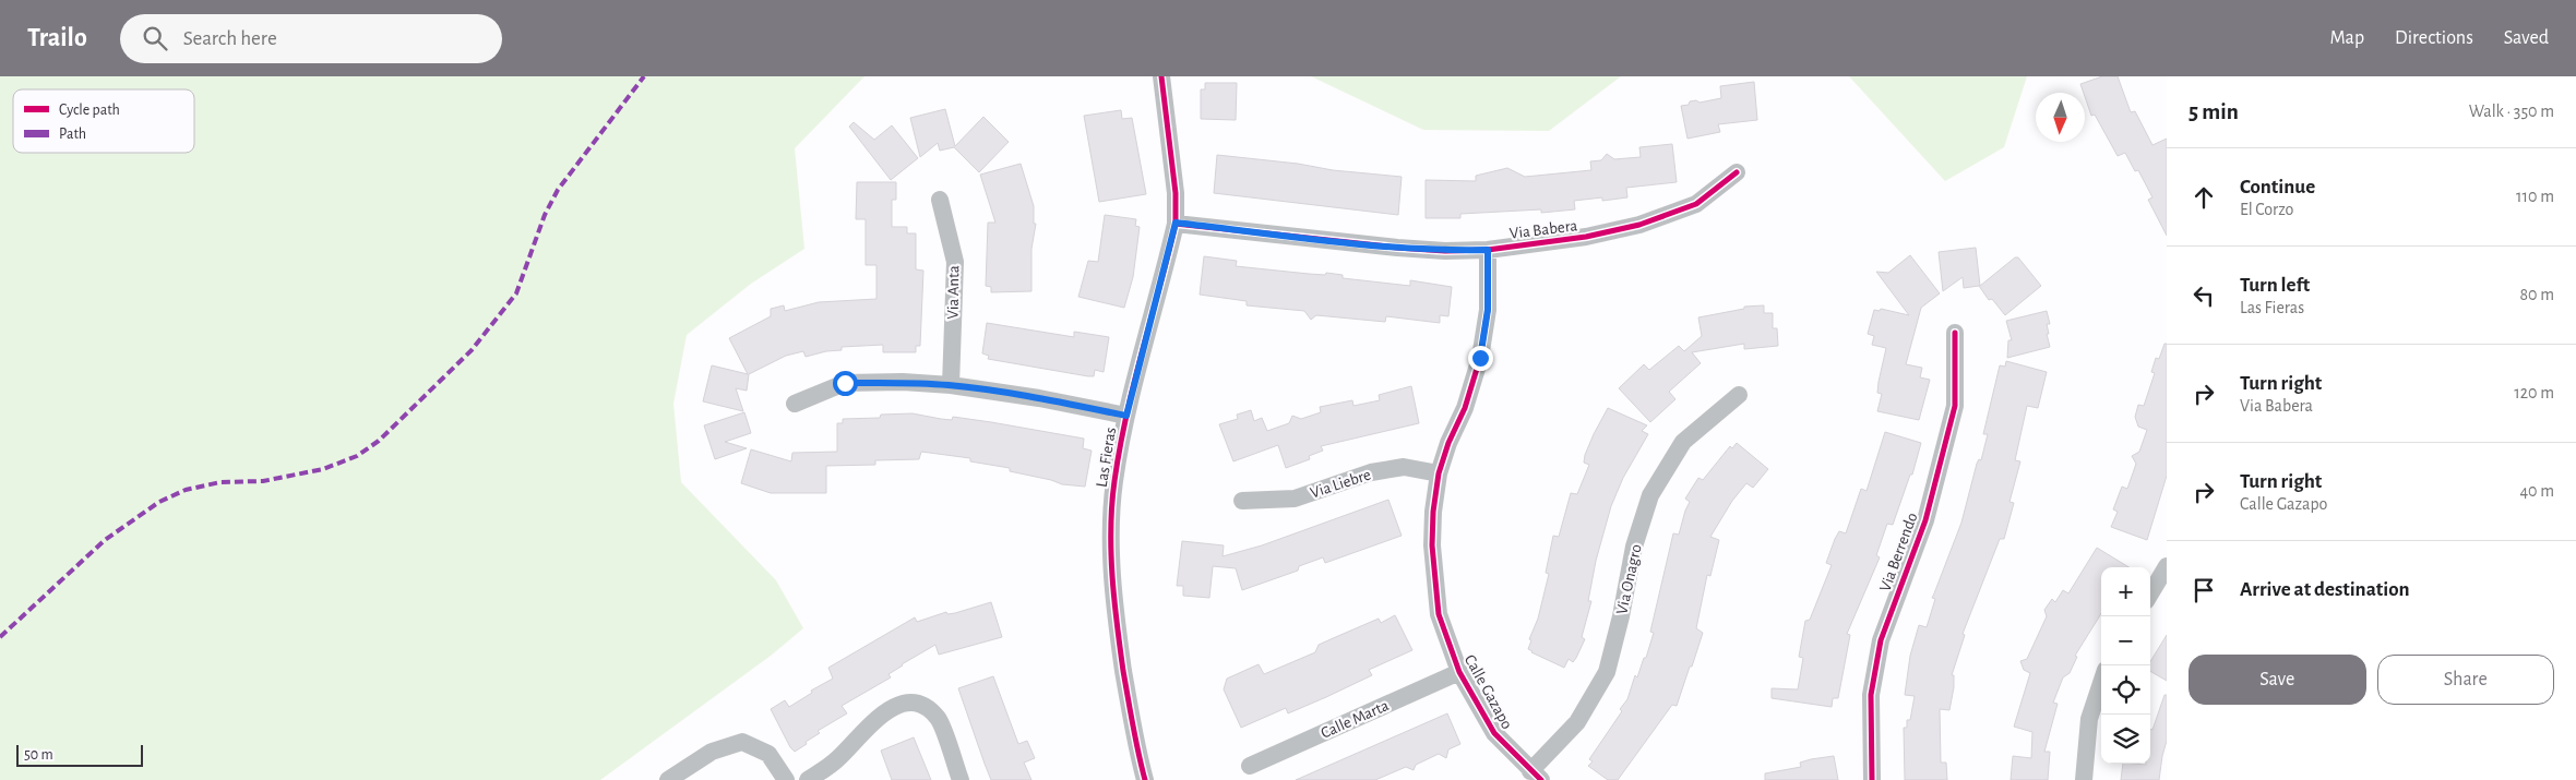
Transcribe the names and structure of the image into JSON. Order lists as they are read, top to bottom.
{
  "streets": {
    "street": [
      "Via Babera",
      "Via Anta",
      "Las Fieras",
      "Via Liebre",
      "Via Berrendo",
      "Via Onagro",
      "Calle Gazapo",
      "Calle Marta"
    ]
  },
  "crossings": [
    ["Via Babera", "Las Fieras"],
    ["Via Babera", "Calle Gazapo"],
    ["Via Liebre", "Calle Gazapo"],
    ["Via Onagro", "Calle Gazapo"],
    ["Calle Gazapo", "Calle Marta"]
  ],
  "legend": ["Cycle path", "Path"],
  "scale_bar": "50 m",
  "north": "bottom",
  "page": {
    "header": "Trailo",
    "search": "Search here",
    "nav": ["Map", "Directions", "Saved"],
    "heading": ["5 min", "Walk · 350 m"],
    "list": [
      ["Continue", "El Corzo", "110 m"],
      ["Turn left", "Las Fieras", "80 m"],
      ["Turn right", "Via Babera", "120 m"],
      ["Turn right", "Calle Gazapo", "40 m"],
      "Arrive at destination"
    ],
    "map_buttons": ["+", "−"],
    "buttons": ["Save", "Share"],
    "scale": "50 m"
  }
}
